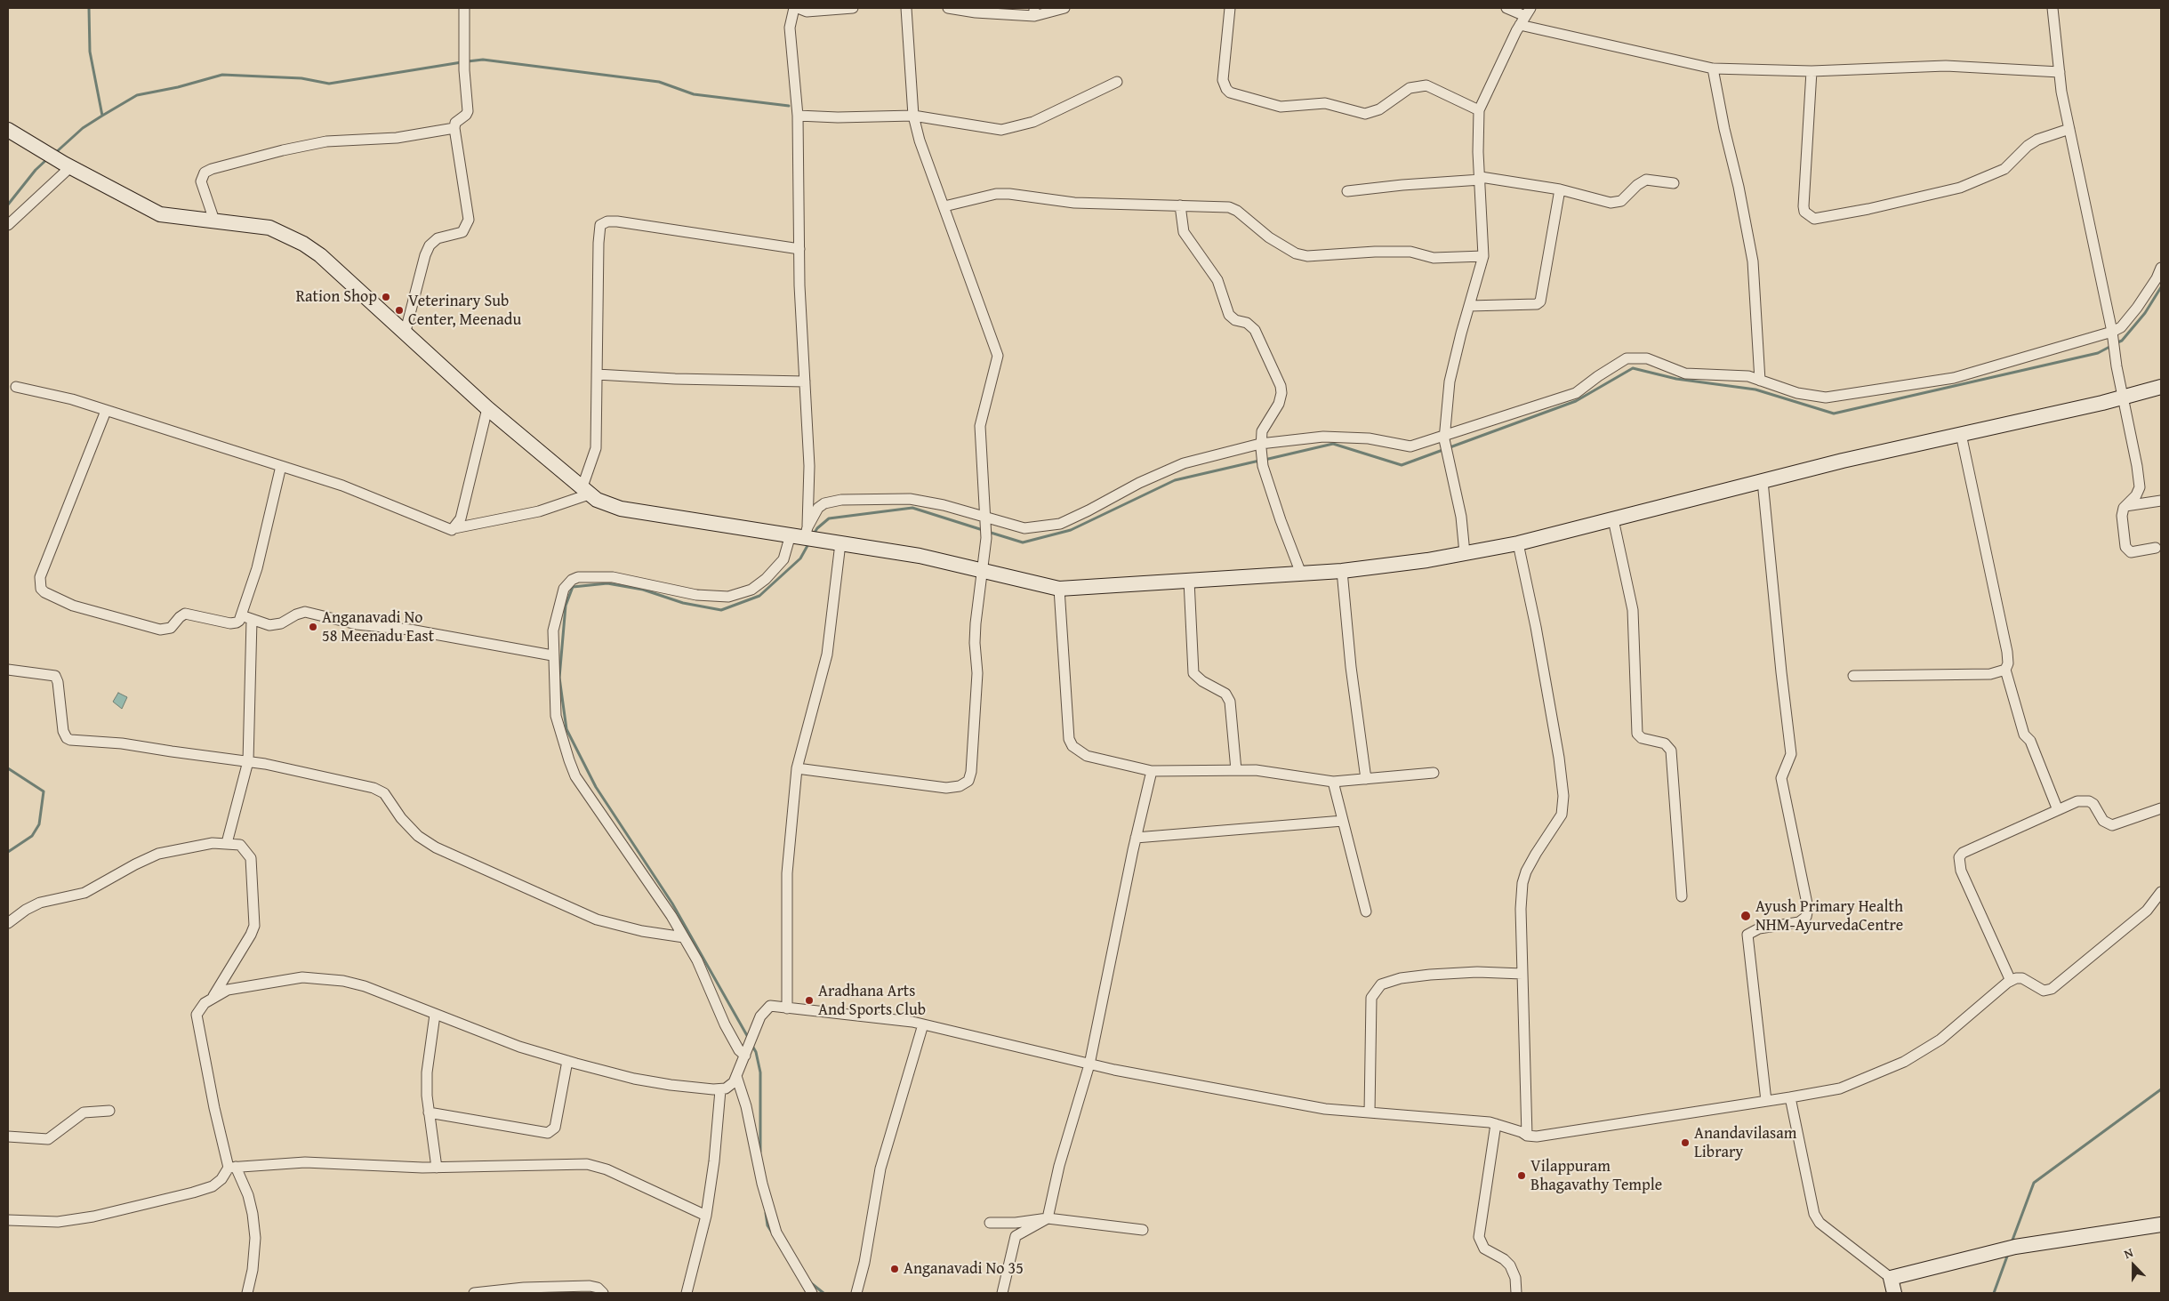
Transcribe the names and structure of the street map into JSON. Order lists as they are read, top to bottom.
{
  "places": [
    "Ration Shop",
    "Veterinary Sub Center, Meenadu",
    "Anganavadi No 58 Meenadu East",
    "Ayush Primary Health NHM-AyurvedaCentre",
    "Aradhana Arts And Sports Club",
    "Anandavilasam Library",
    "Vilappuram Bhagavathy Temple",
    "Anganavadi No 35"
  ],
  "north": "top"
}
